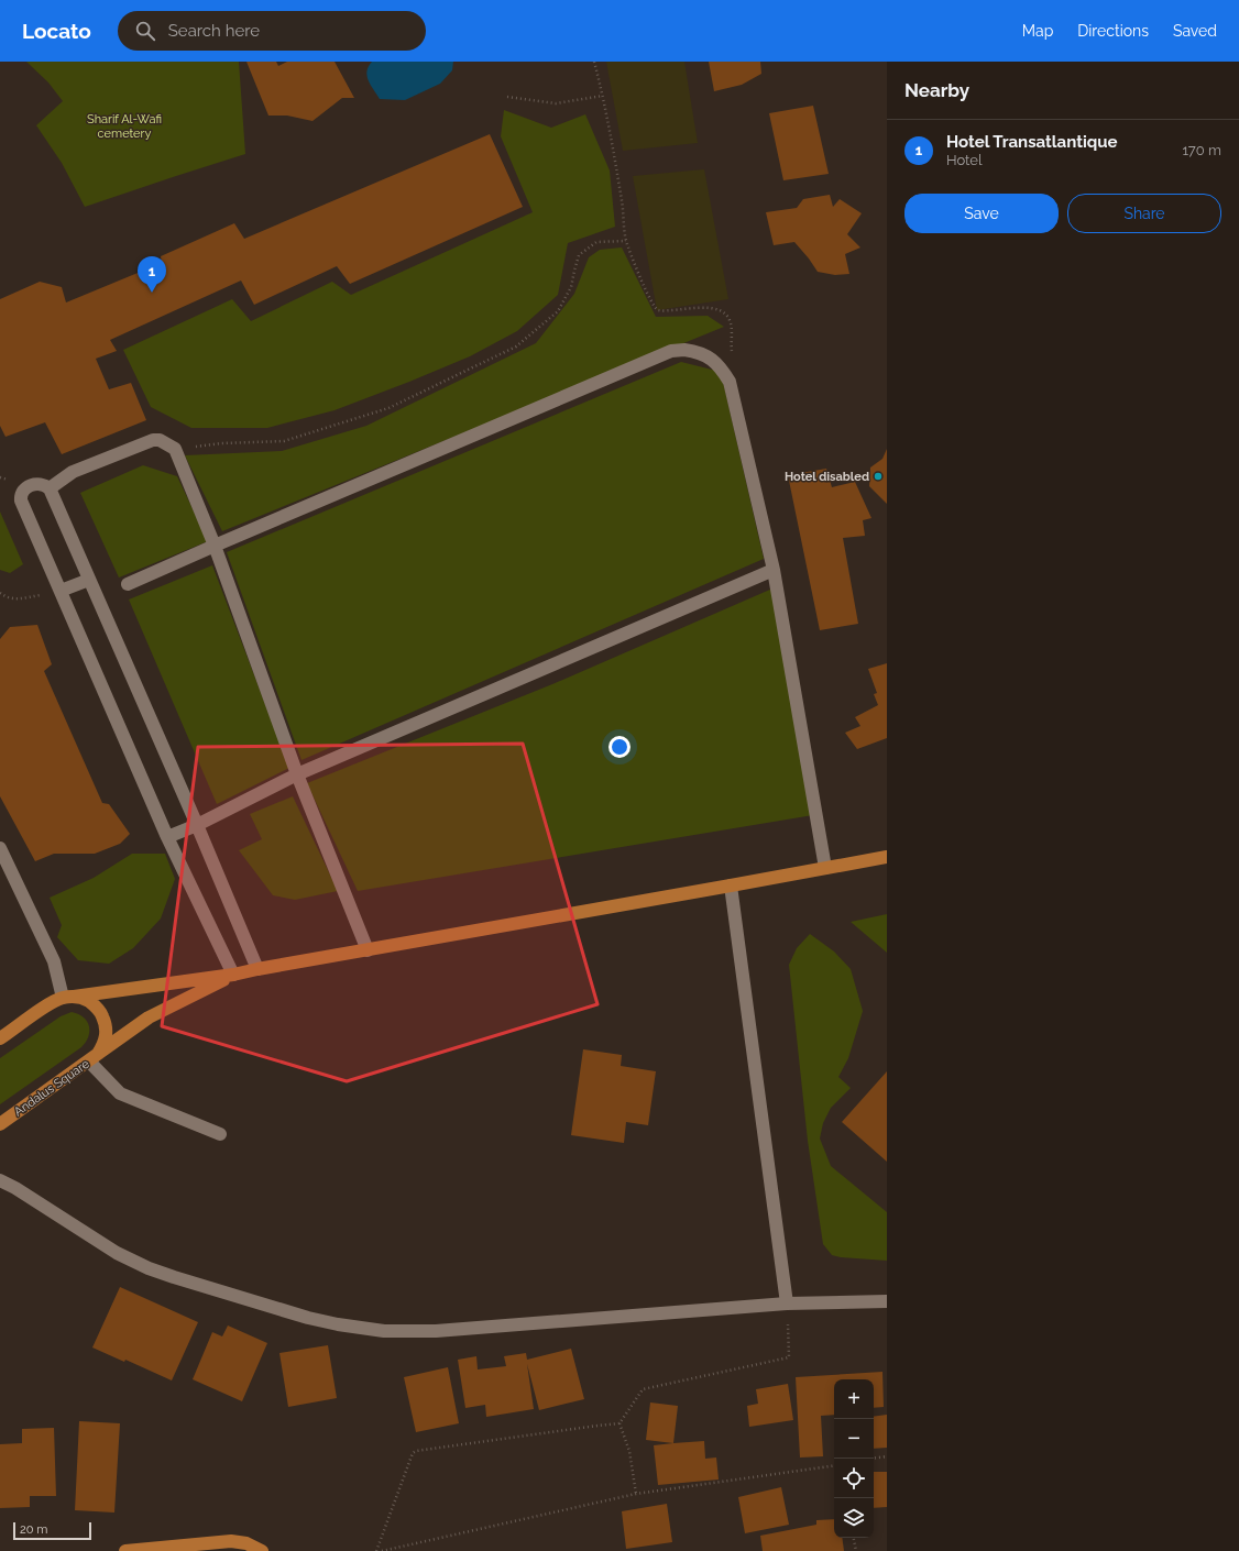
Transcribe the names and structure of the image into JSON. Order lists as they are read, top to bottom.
{
  "streets": {
    "main road": ["Andalus Square"]
  },
  "parks": ["Sharif Al-Wafi cemetery"],
  "places": ["Hotel disabled"],
  "scale_bar": "20 m",
  "page": {
    "header": "Locato",
    "search": "Search here",
    "nav": ["Map", "Directions", "Saved"],
    "heading": "Nearby",
    "list": [
      {
        "mark": "1",
        "name": "Hotel Transatlantique",
        "note": "Hotel",
        "value": "170 m"
      }
    ],
    "buttons": ["Save", "Share"],
    "pins": "1",
    "map_buttons": ["+", "−"],
    "scale": "20 m"
  }
}
